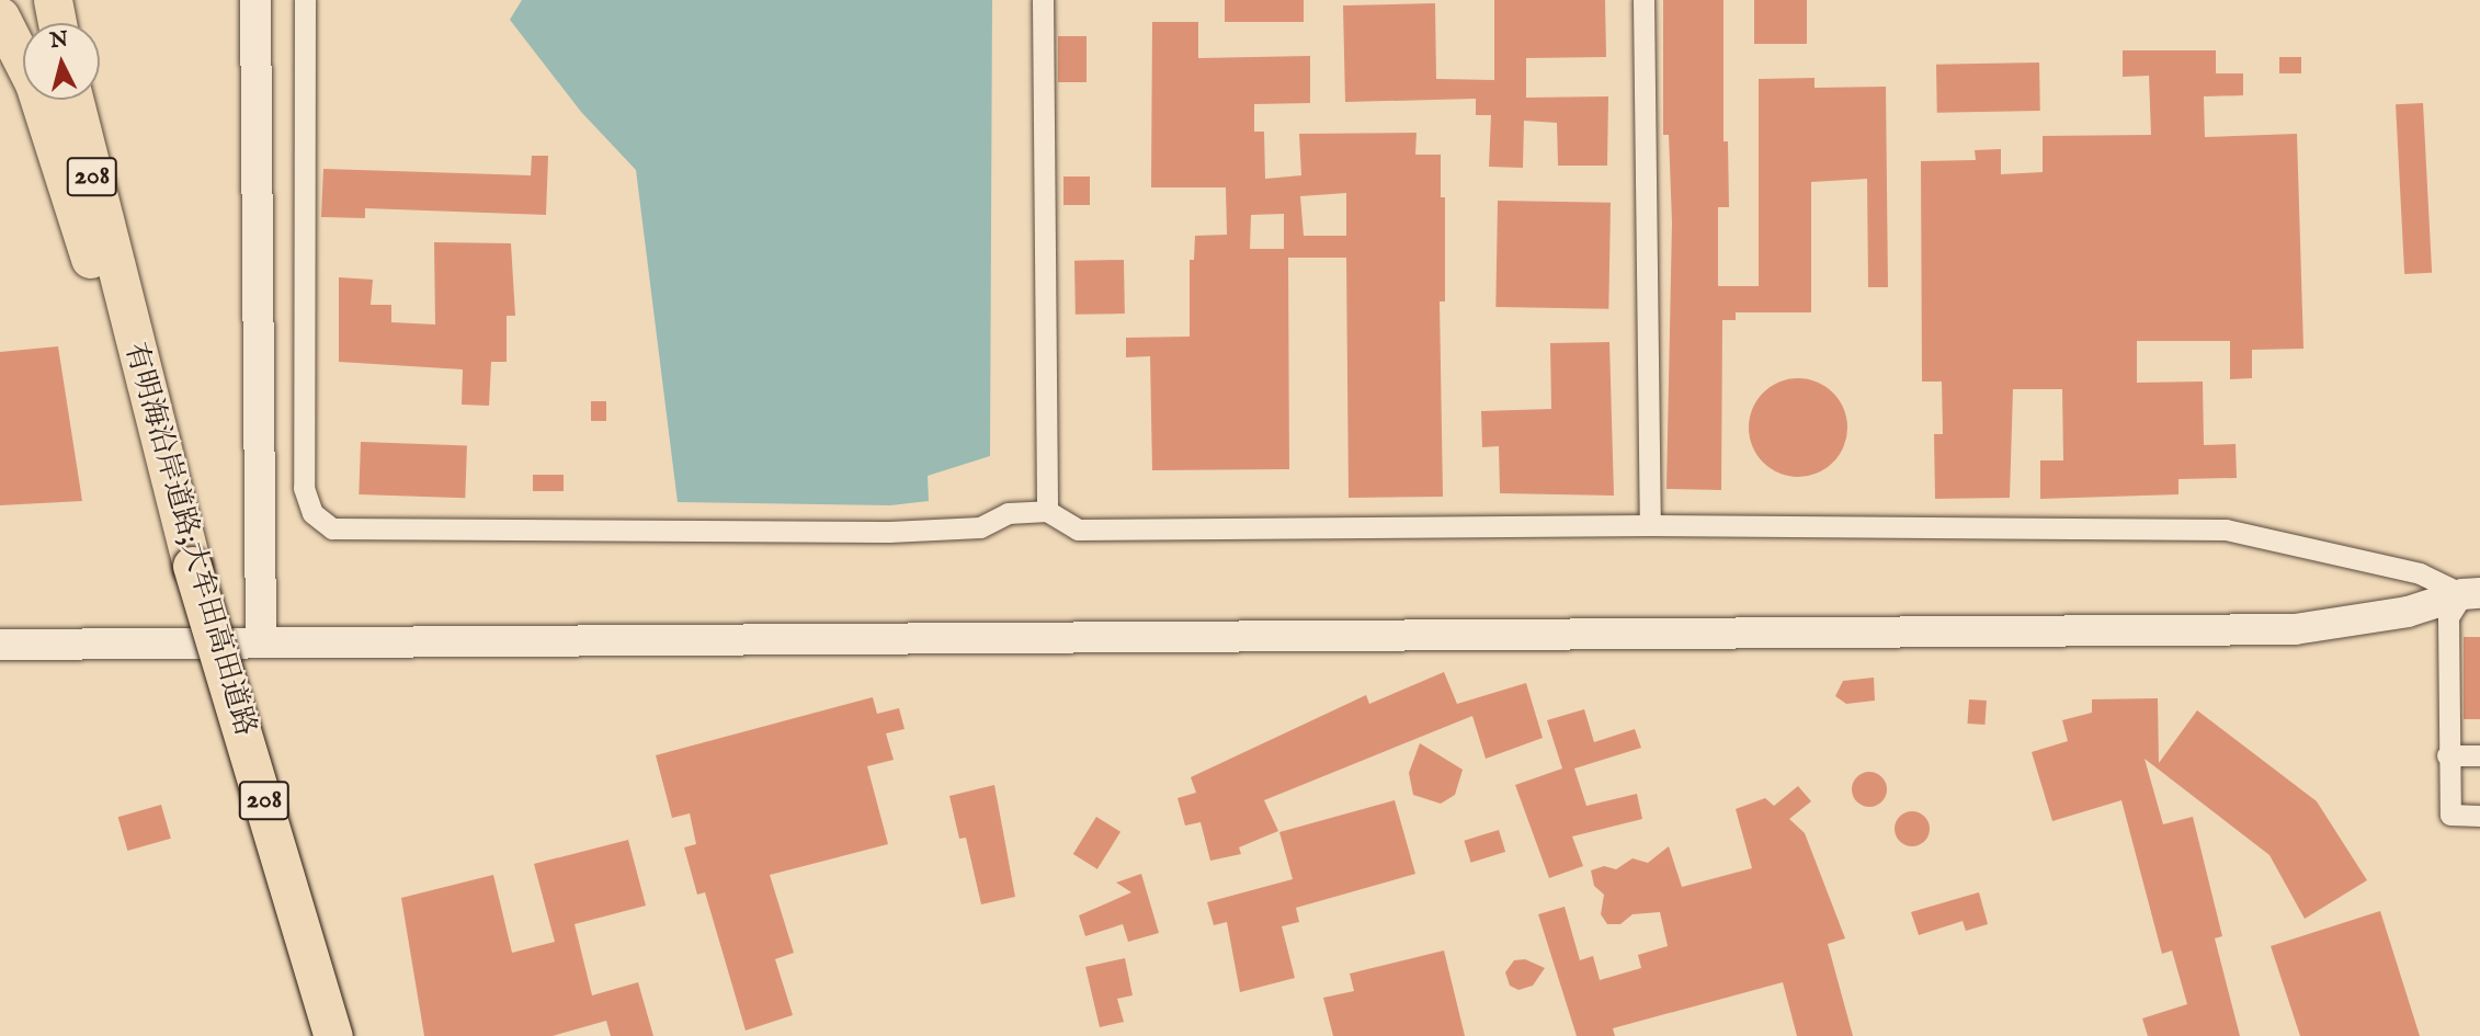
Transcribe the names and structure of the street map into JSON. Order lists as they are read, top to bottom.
{
  "streets": {
    "highway": ["208", "有明海沿岸道路;大牟田高田道路"]
  },
  "north": "top"
}
